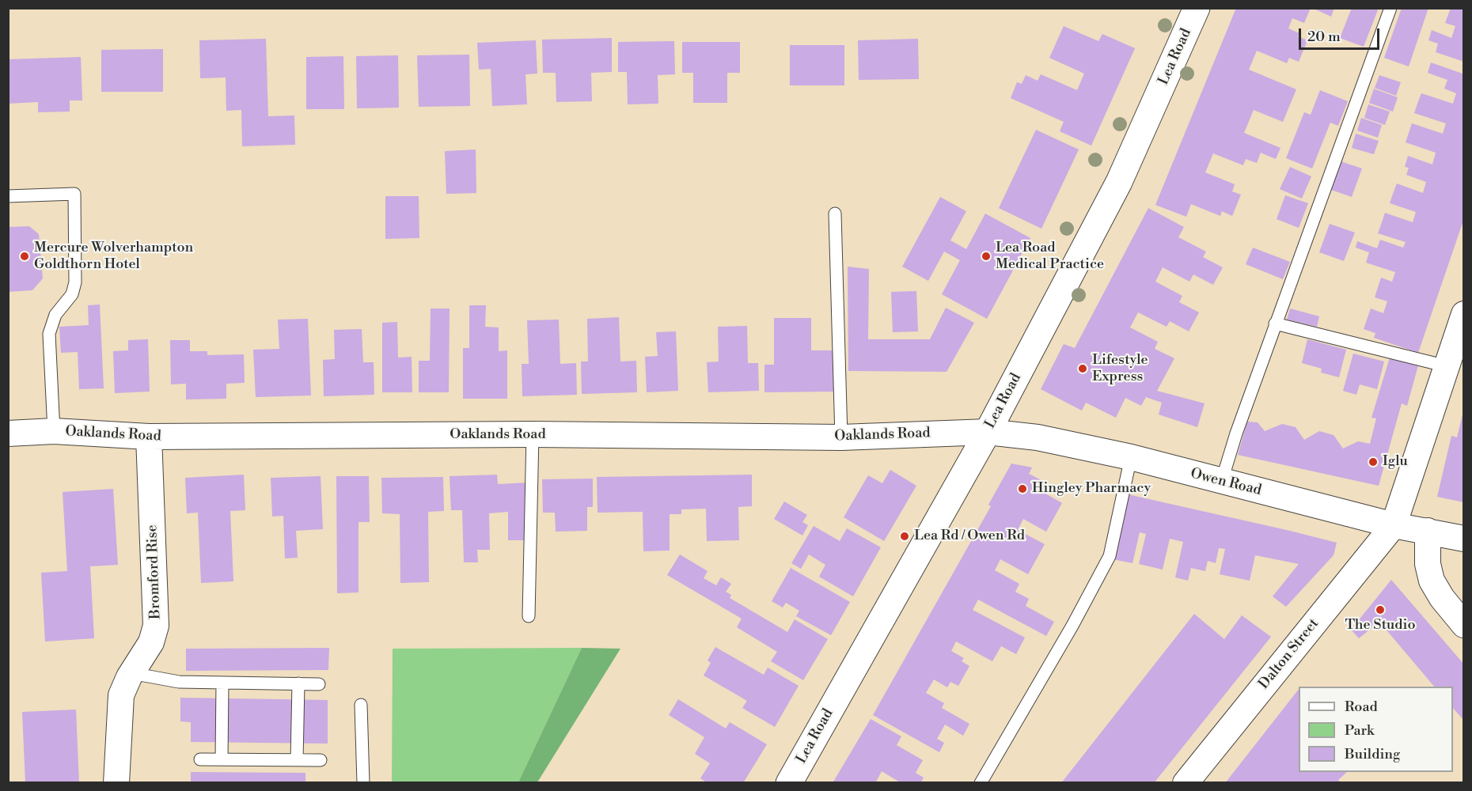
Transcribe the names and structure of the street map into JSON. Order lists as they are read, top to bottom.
{
  "streets": {
    "street": [
      "Lea Road",
      "Oaklands Road",
      "Owen Road",
      "Bromford Rise",
      "Dalton Street"
    ]
  },
  "crossings": [
    ["Lea Road", "Oaklands Road"],
    ["Lea Road", "Owen Road"],
    ["Oaklands Road", "Owen Road"],
    ["Oaklands Road", "Bromford Rise"],
    ["Owen Road", "Dalton Street"]
  ],
  "places": [
    "Mercure Wolverhampton Goldthorn Hotel",
    "Lea Road Medical Practice",
    "Lifestyle Express",
    "Iglu",
    "Hingley Pharmacy",
    "Lea Rd / Owen Rd",
    "The Studio"
  ],
  "legend": ["Road", "Park", "Building"],
  "scale_bar": "20 m"
}
